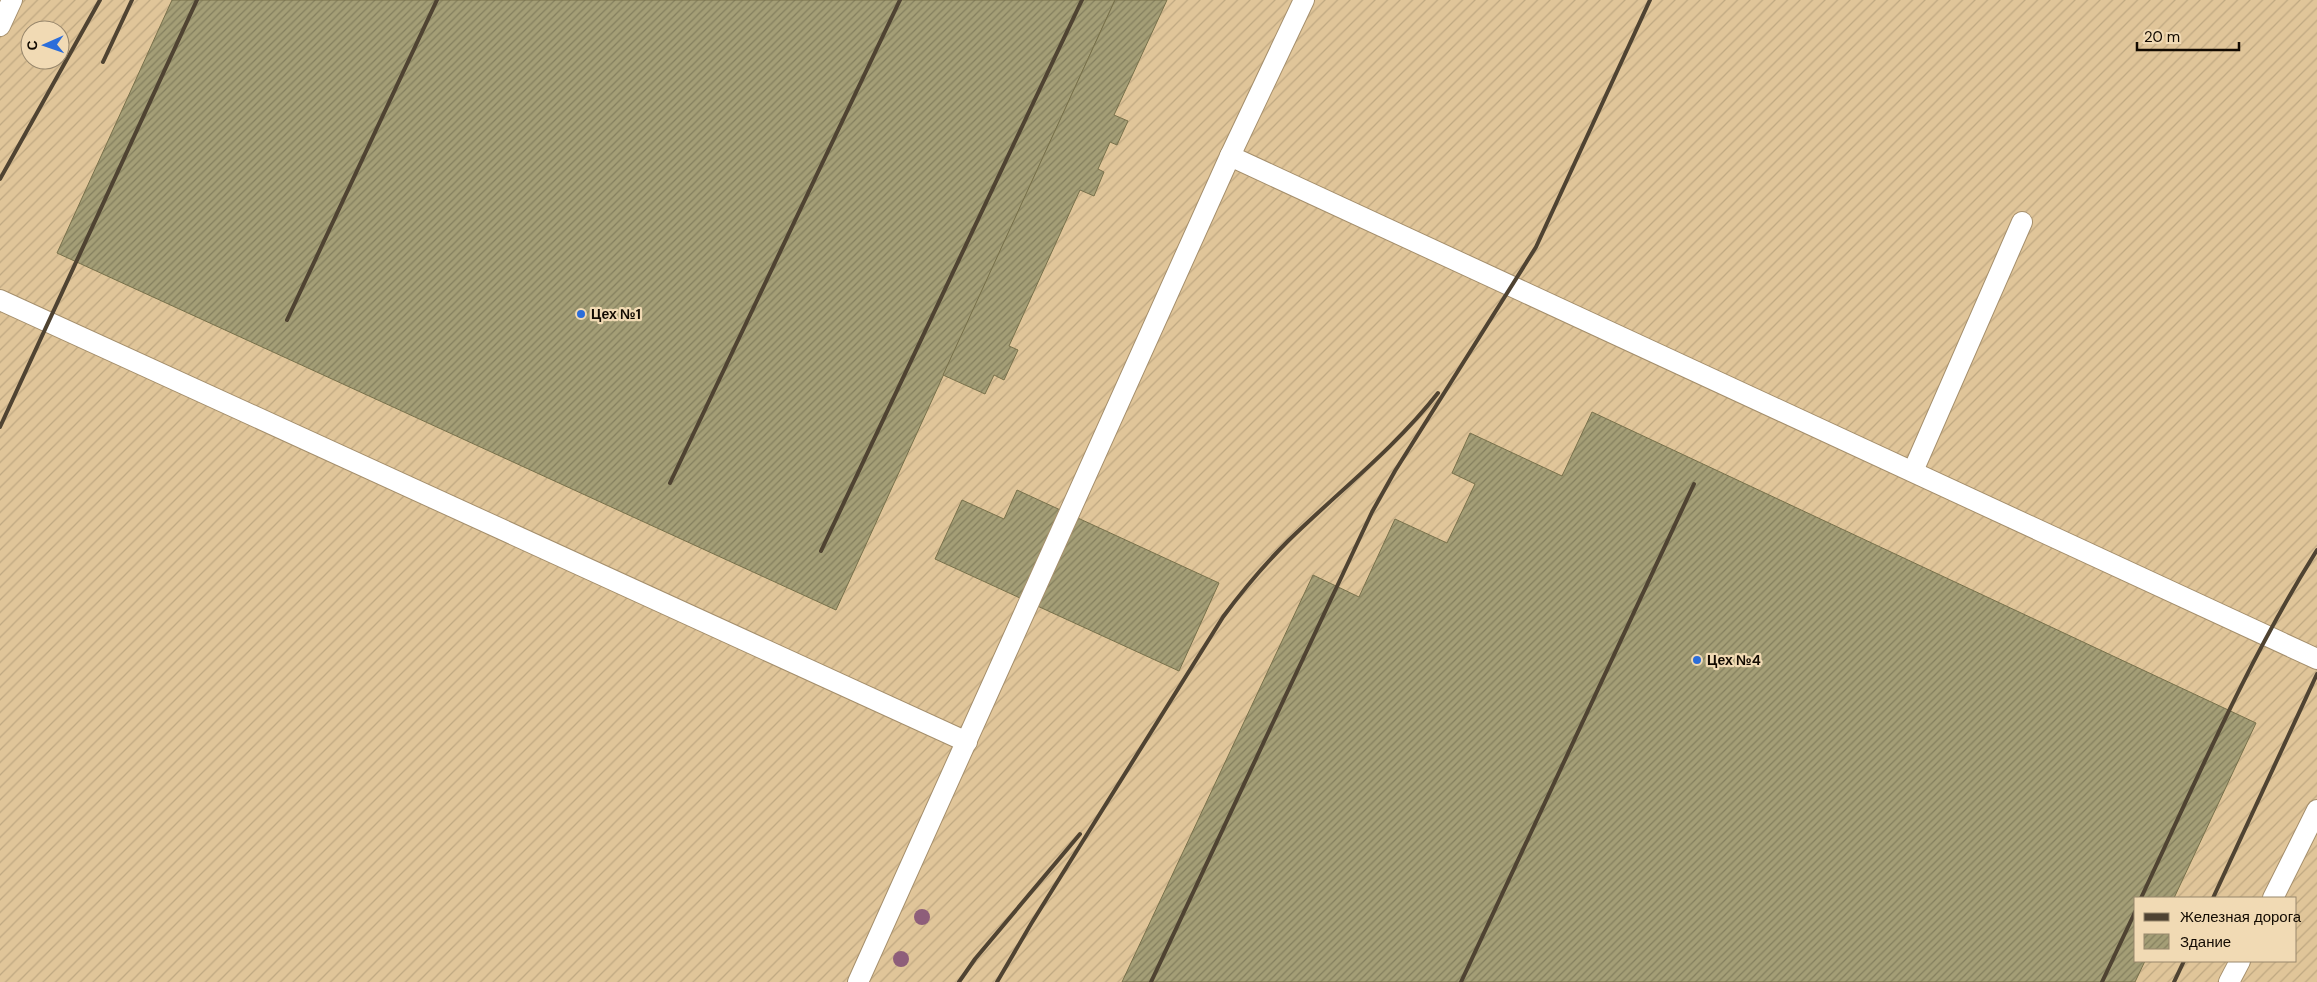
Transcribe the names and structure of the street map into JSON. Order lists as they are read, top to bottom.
{
  "places": ["Цех №1", "Цех №4"],
  "legend": ["Железная дорога", "Здание"],
  "scale_bar": "20 m",
  "north": "left"
}
